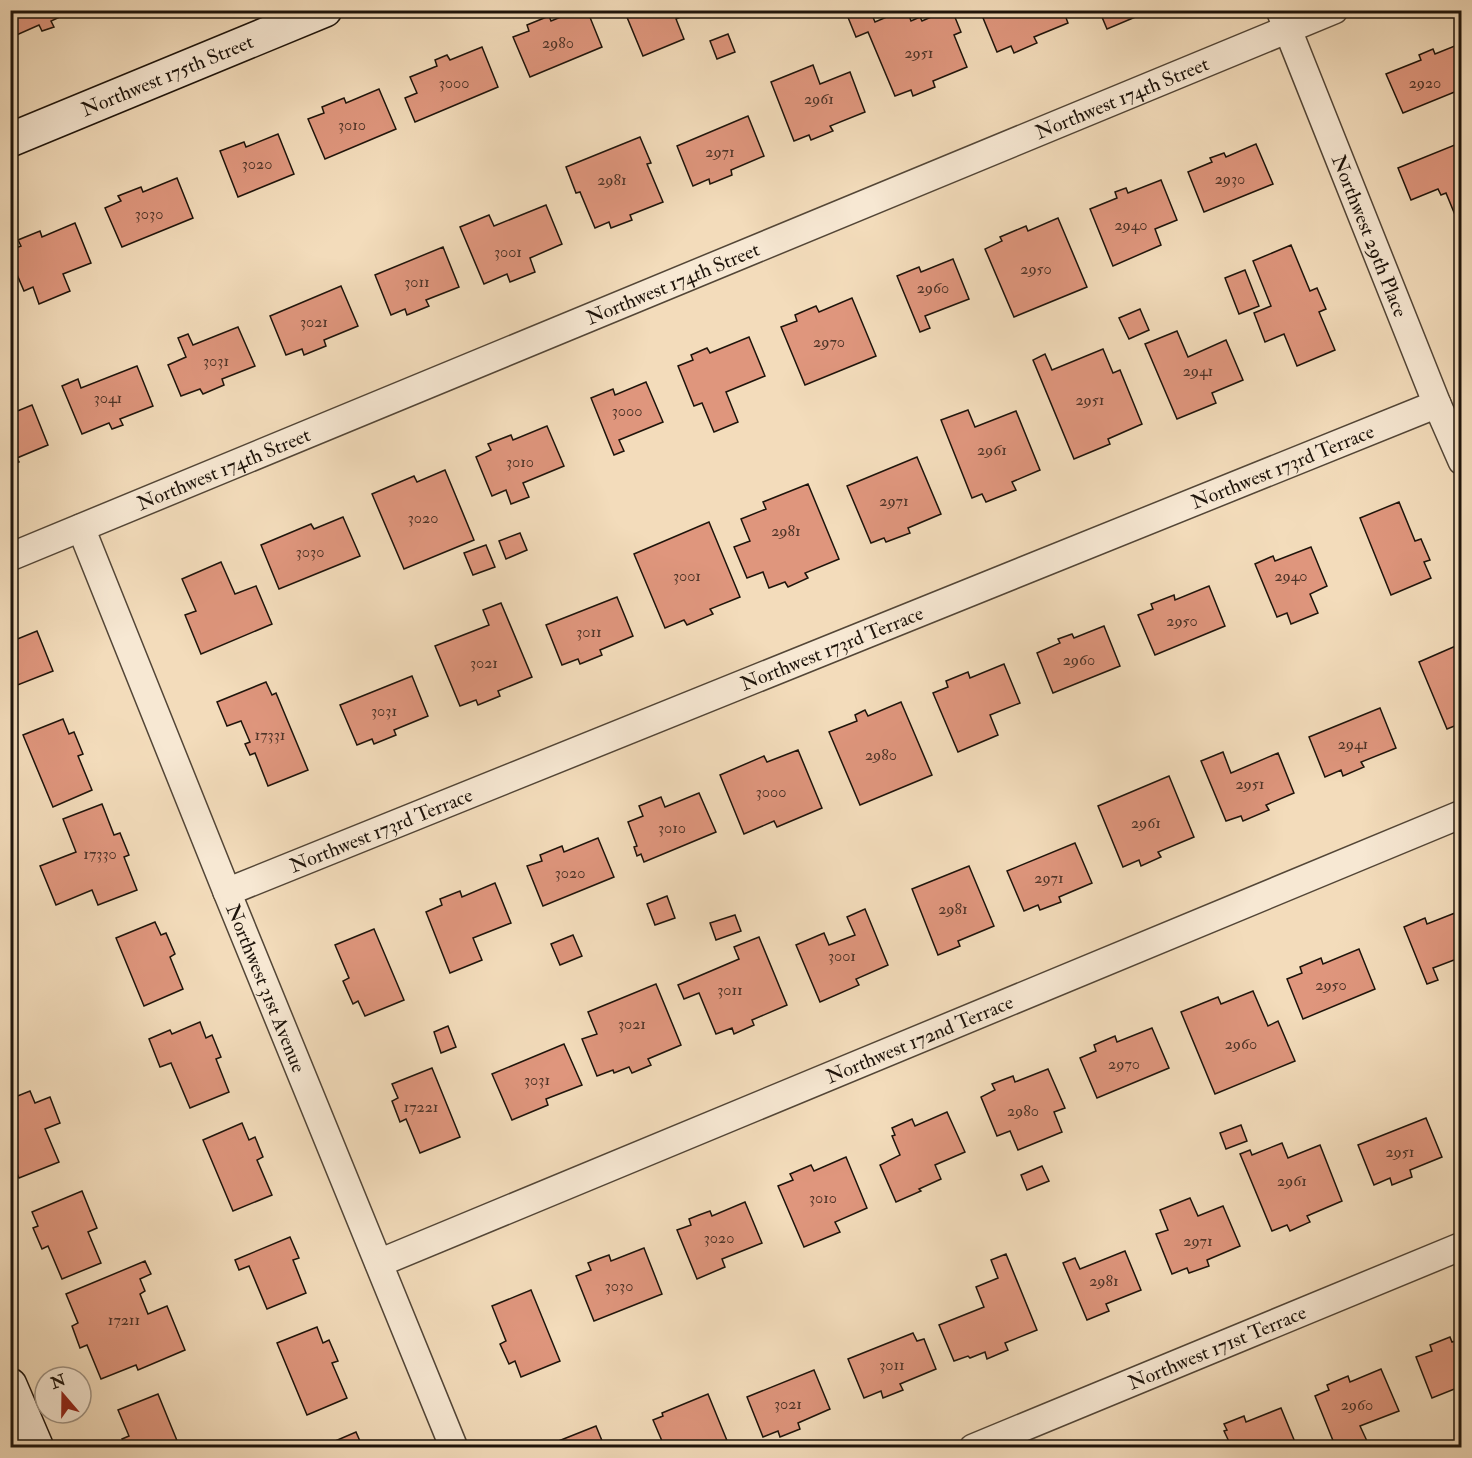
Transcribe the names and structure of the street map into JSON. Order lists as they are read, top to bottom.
{
  "streets": {
    "street": [
      "Northwest 175th Street",
      "Northwest 174th Street",
      "Northwest 29th Place",
      "Northwest 173rd Terrace",
      "Northwest 31st Avenue",
      "Northwest 172nd Terrace",
      "Northwest 171st Terrace"
    ]
  },
  "crossings": [
    ["Northwest 174th Street", "Northwest 29th Place"],
    ["Northwest 174th Street", "Northwest 31st Avenue"],
    ["Northwest 29th Place", "Northwest 173rd Terrace"],
    ["Northwest 173rd Terrace", "Northwest 31st Avenue"],
    ["Northwest 31st Avenue", "Northwest 172nd Terrace"]
  ],
  "house_numbers": [
    "2980",
    "2951",
    "3000",
    "2920",
    "2961",
    "3010",
    "2971",
    "3020",
    "2930",
    "2981",
    "3030",
    "2940",
    "3001",
    "2950",
    "3011",
    "2960",
    "3021",
    "2970",
    "3031",
    "2941",
    "3041",
    "2951",
    "3000",
    "2961",
    "3010",
    "2971",
    "3020",
    "2981",
    "3030",
    "3001",
    "2940",
    "2950",
    "3011",
    "2960",
    "3021",
    "3031",
    "17331",
    "2941",
    "2980",
    "2951",
    "3000",
    "2961",
    "3010",
    "17330",
    "3020",
    "2971",
    "2981",
    "3001",
    "2950",
    "3011",
    "3021",
    "2960",
    "2970",
    "3031",
    "17221",
    "2980",
    "2951",
    "2961",
    "3010",
    "3020",
    "2971",
    "2981",
    "3030",
    "17211",
    "3011",
    "3021",
    "2960"
  ],
  "north": "top"
}
